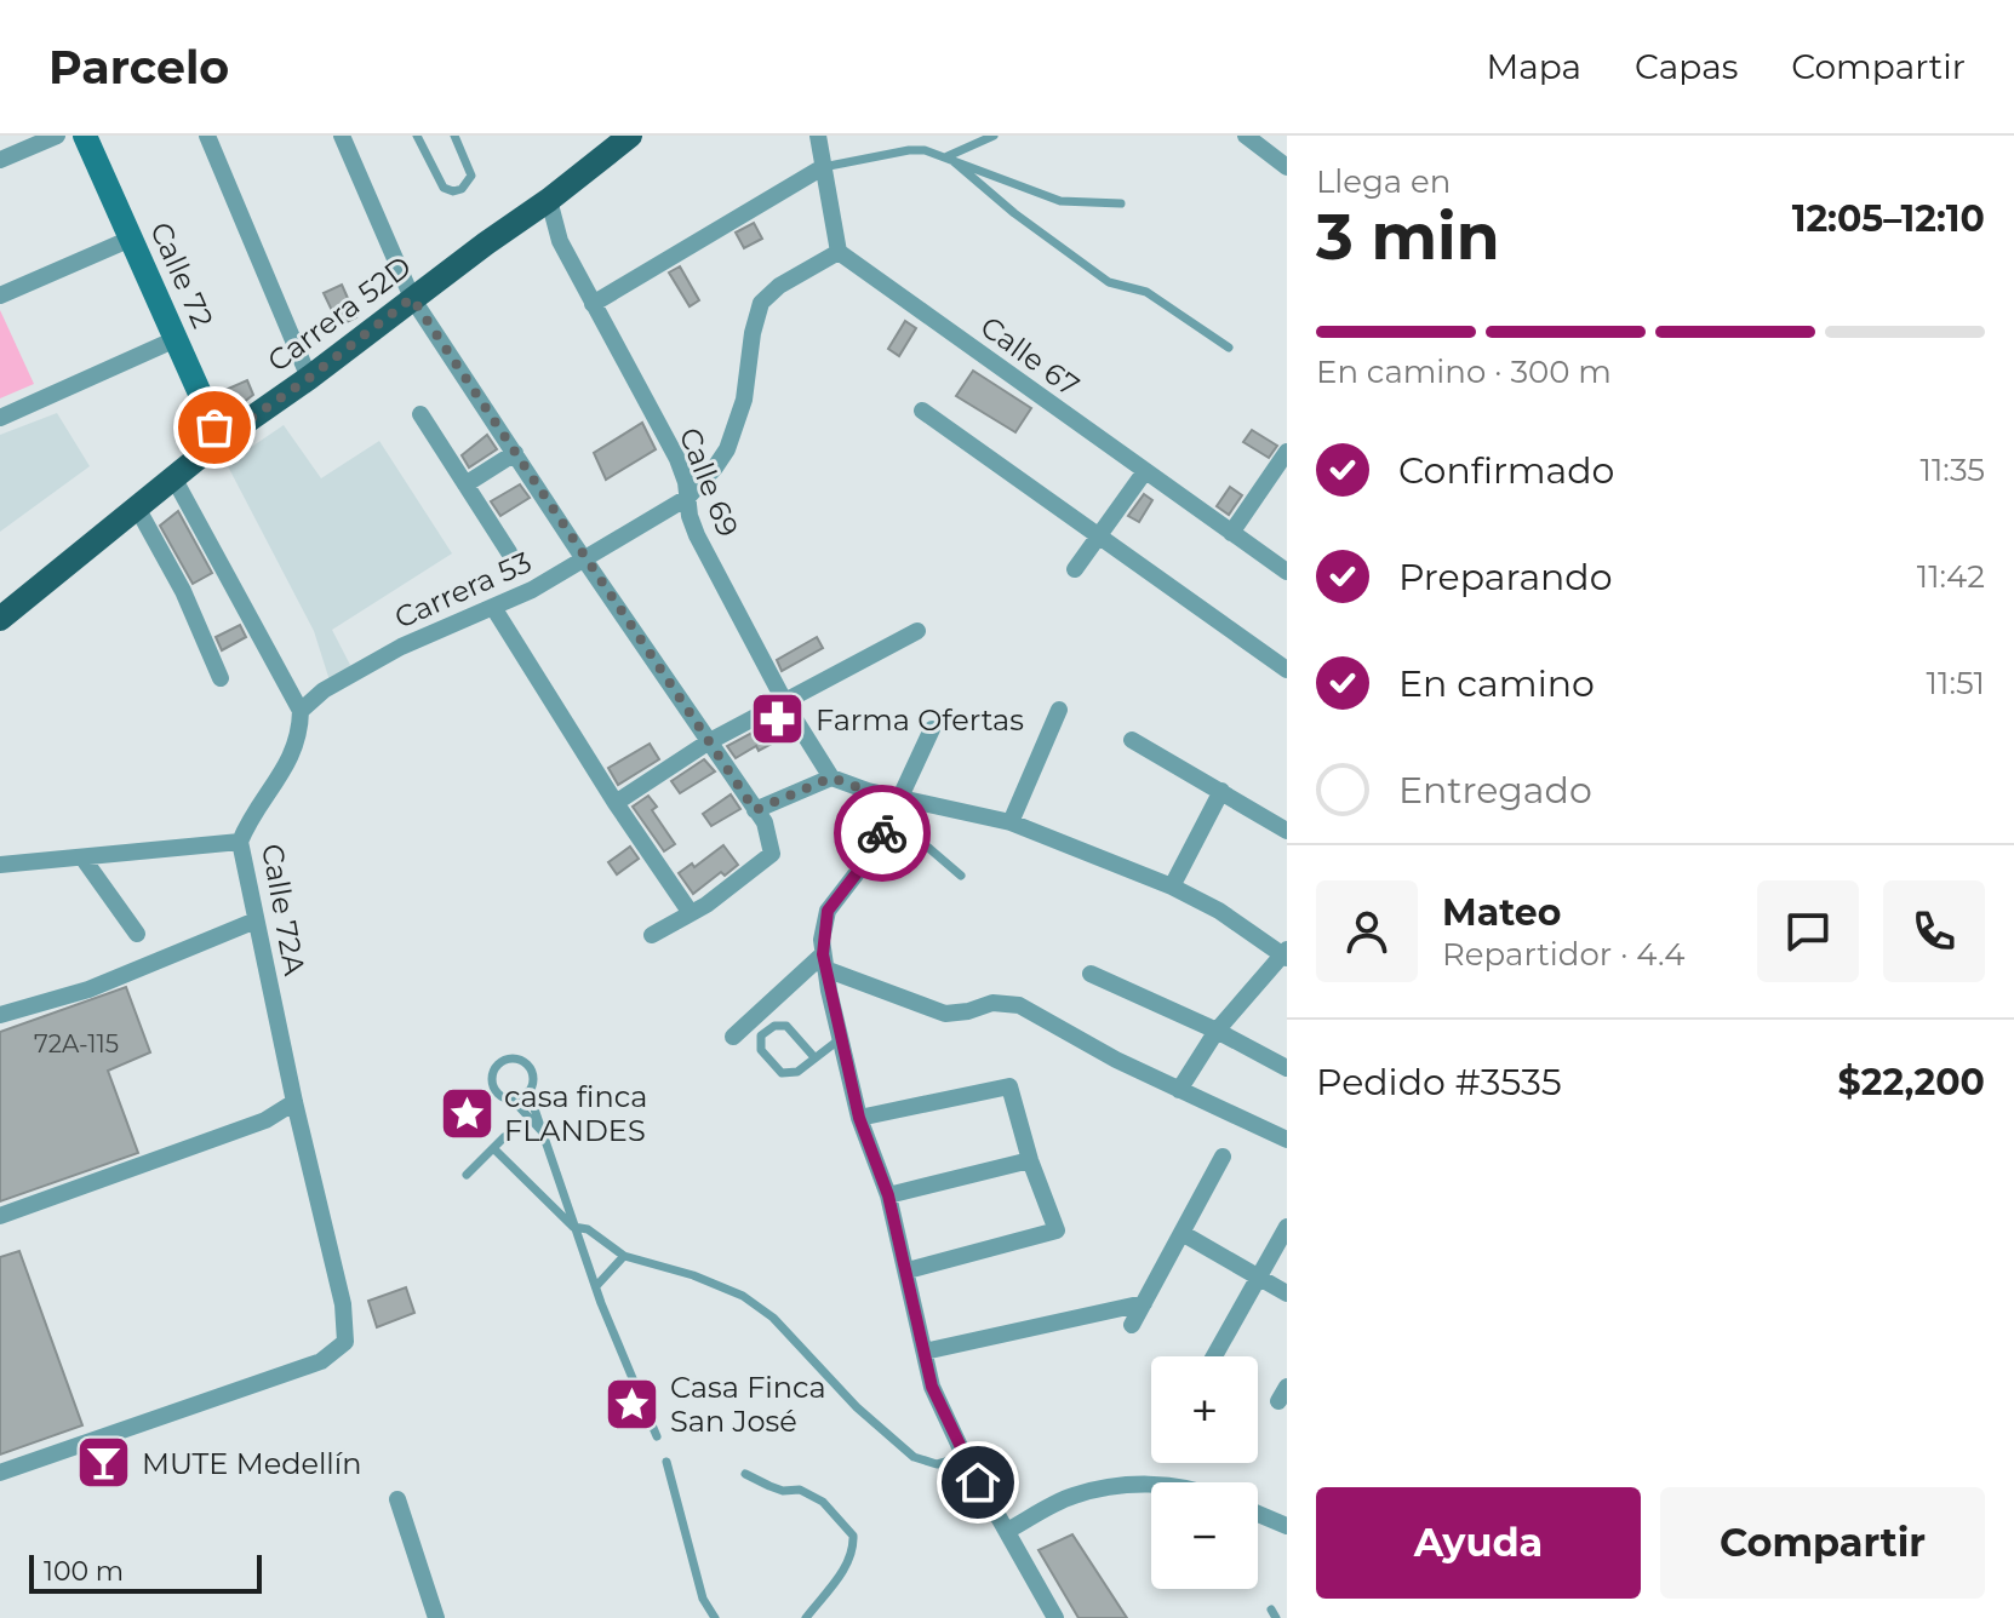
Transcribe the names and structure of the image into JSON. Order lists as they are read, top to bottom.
{
  "streets": {
    "main road": ["Carrera 52D"],
    "street": [
      "Calle 72",
      "Calle 67",
      "Calle 69",
      "Carrera 53",
      "Calle 72A"
    ]
  },
  "crossings": [
    ["Calle 72", "Carrera 52D"],
    ["Carrera 52D", "Calle 69"],
    ["Calle 67", "Carrera 53"],
    ["Calle 69", "Carrera 53"],
    ["Carrera 53", "Calle 72A"]
  ],
  "places": {
    "pharmacy": ["Farma Ofertas"],
    "place": ["casa finca FLANDES", "Casa Finca San José"],
    "bar": ["MUTE Medellín"]
  },
  "house_numbers": ["72A-115"],
  "scale_bar": "100 m",
  "page": {
    "header": "Parcelo",
    "nav": ["Mapa", "Capas", "Compartir"],
    "heading": ["3 min", "Llega en", "12:05–12:10"],
    "panel": [
      "Mateo",
      "Repartidor · 4.4",
      "Pedido #3535",
      "$22,200"
    ],
    "bar": "En camino · 300 m",
    "list": [
      ["Confirmado", "11:35"],
      ["Preparando", "11:42"],
      ["En camino", "11:51"],
      "Entregado"
    ],
    "map_buttons": ["+", "−"],
    "buttons": ["Ayuda", "Compartir"],
    "scale": "100 m"
  }
}
